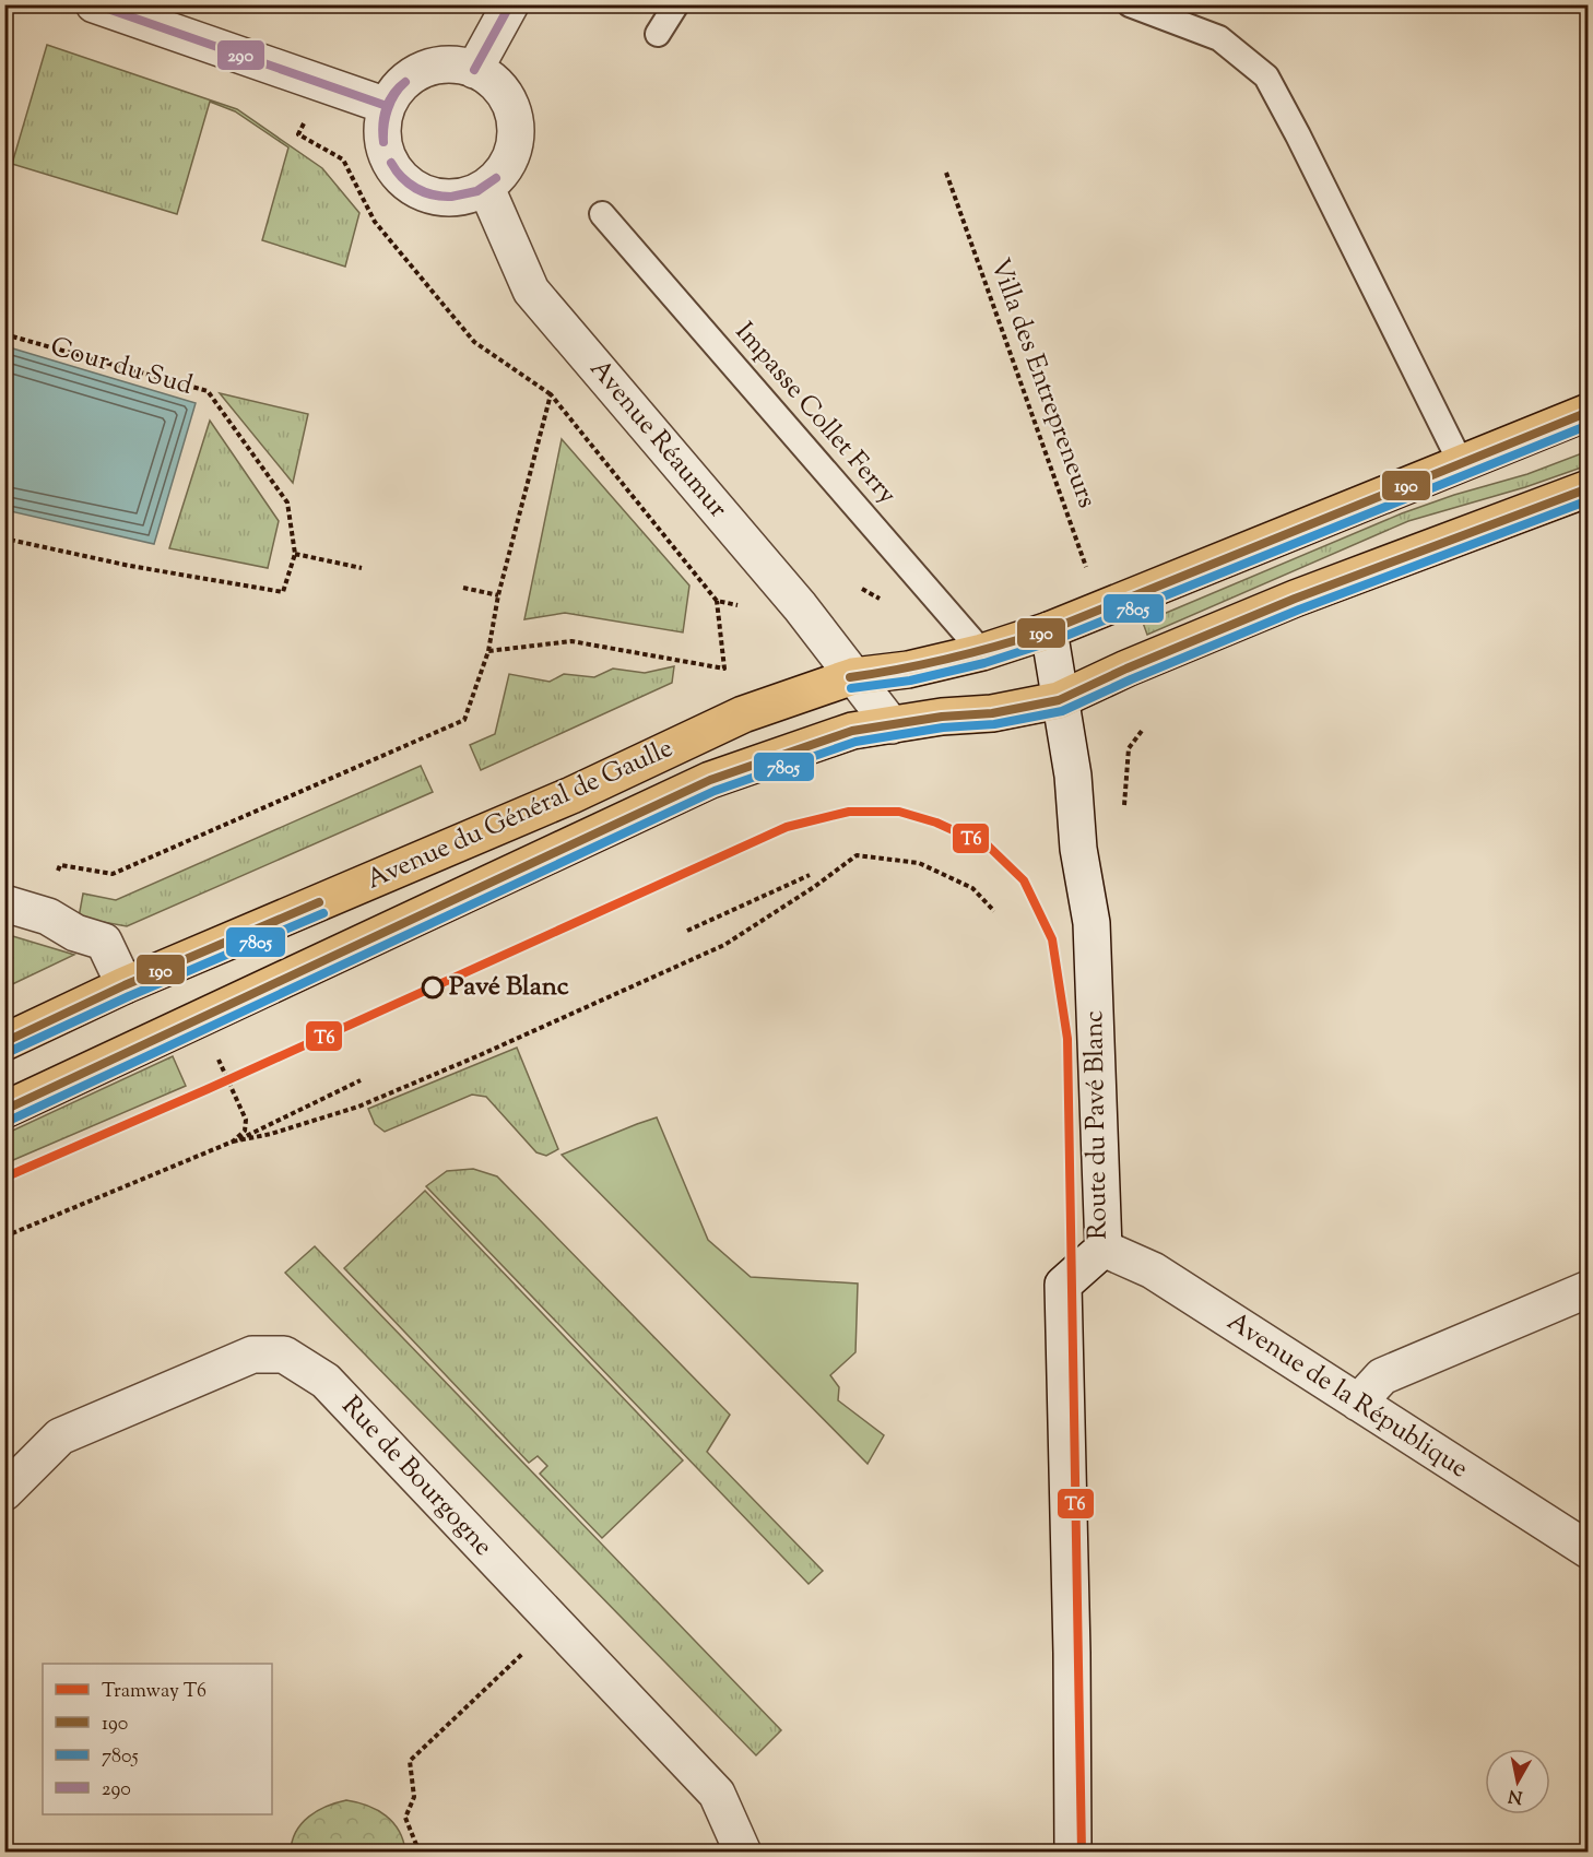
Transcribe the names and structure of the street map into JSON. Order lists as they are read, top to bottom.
{
  "streets": {
    "main road": ["Avenue du Général de Gaulle"],
    "street": [
      "Avenue Réaumur",
      "Route du Pavé Blanc",
      "Avenue de la République",
      "Rue de Bourgogne"
    ],
    "lane": ["Impasse Collet Ferry"],
    "path": ["Cour du Sud", "Villa des Entrepreneurs"]
  },
  "crossings": [
    ["Villa des Entrepreneurs", "Avenue du Général de Gaulle"],
    ["Impasse Collet Ferry", "Avenue du Général de Gaulle"],
    ["Avenue Réaumur", "Avenue du Général de Gaulle"],
    ["Avenue du Général de Gaulle", "Route du Pavé Blanc"],
    ["Route du Pavé Blanc", "Avenue de la République"]
  ],
  "places": ["Pavé Blanc"],
  "lines": [
    "transit line 290",
    "transit line 190",
    "transit line 7805",
    "tram line T6"
  ],
  "legend": [
    "Tramway T6",
    "190",
    "7805",
    "290"
  ],
  "north": "bottom"
}
